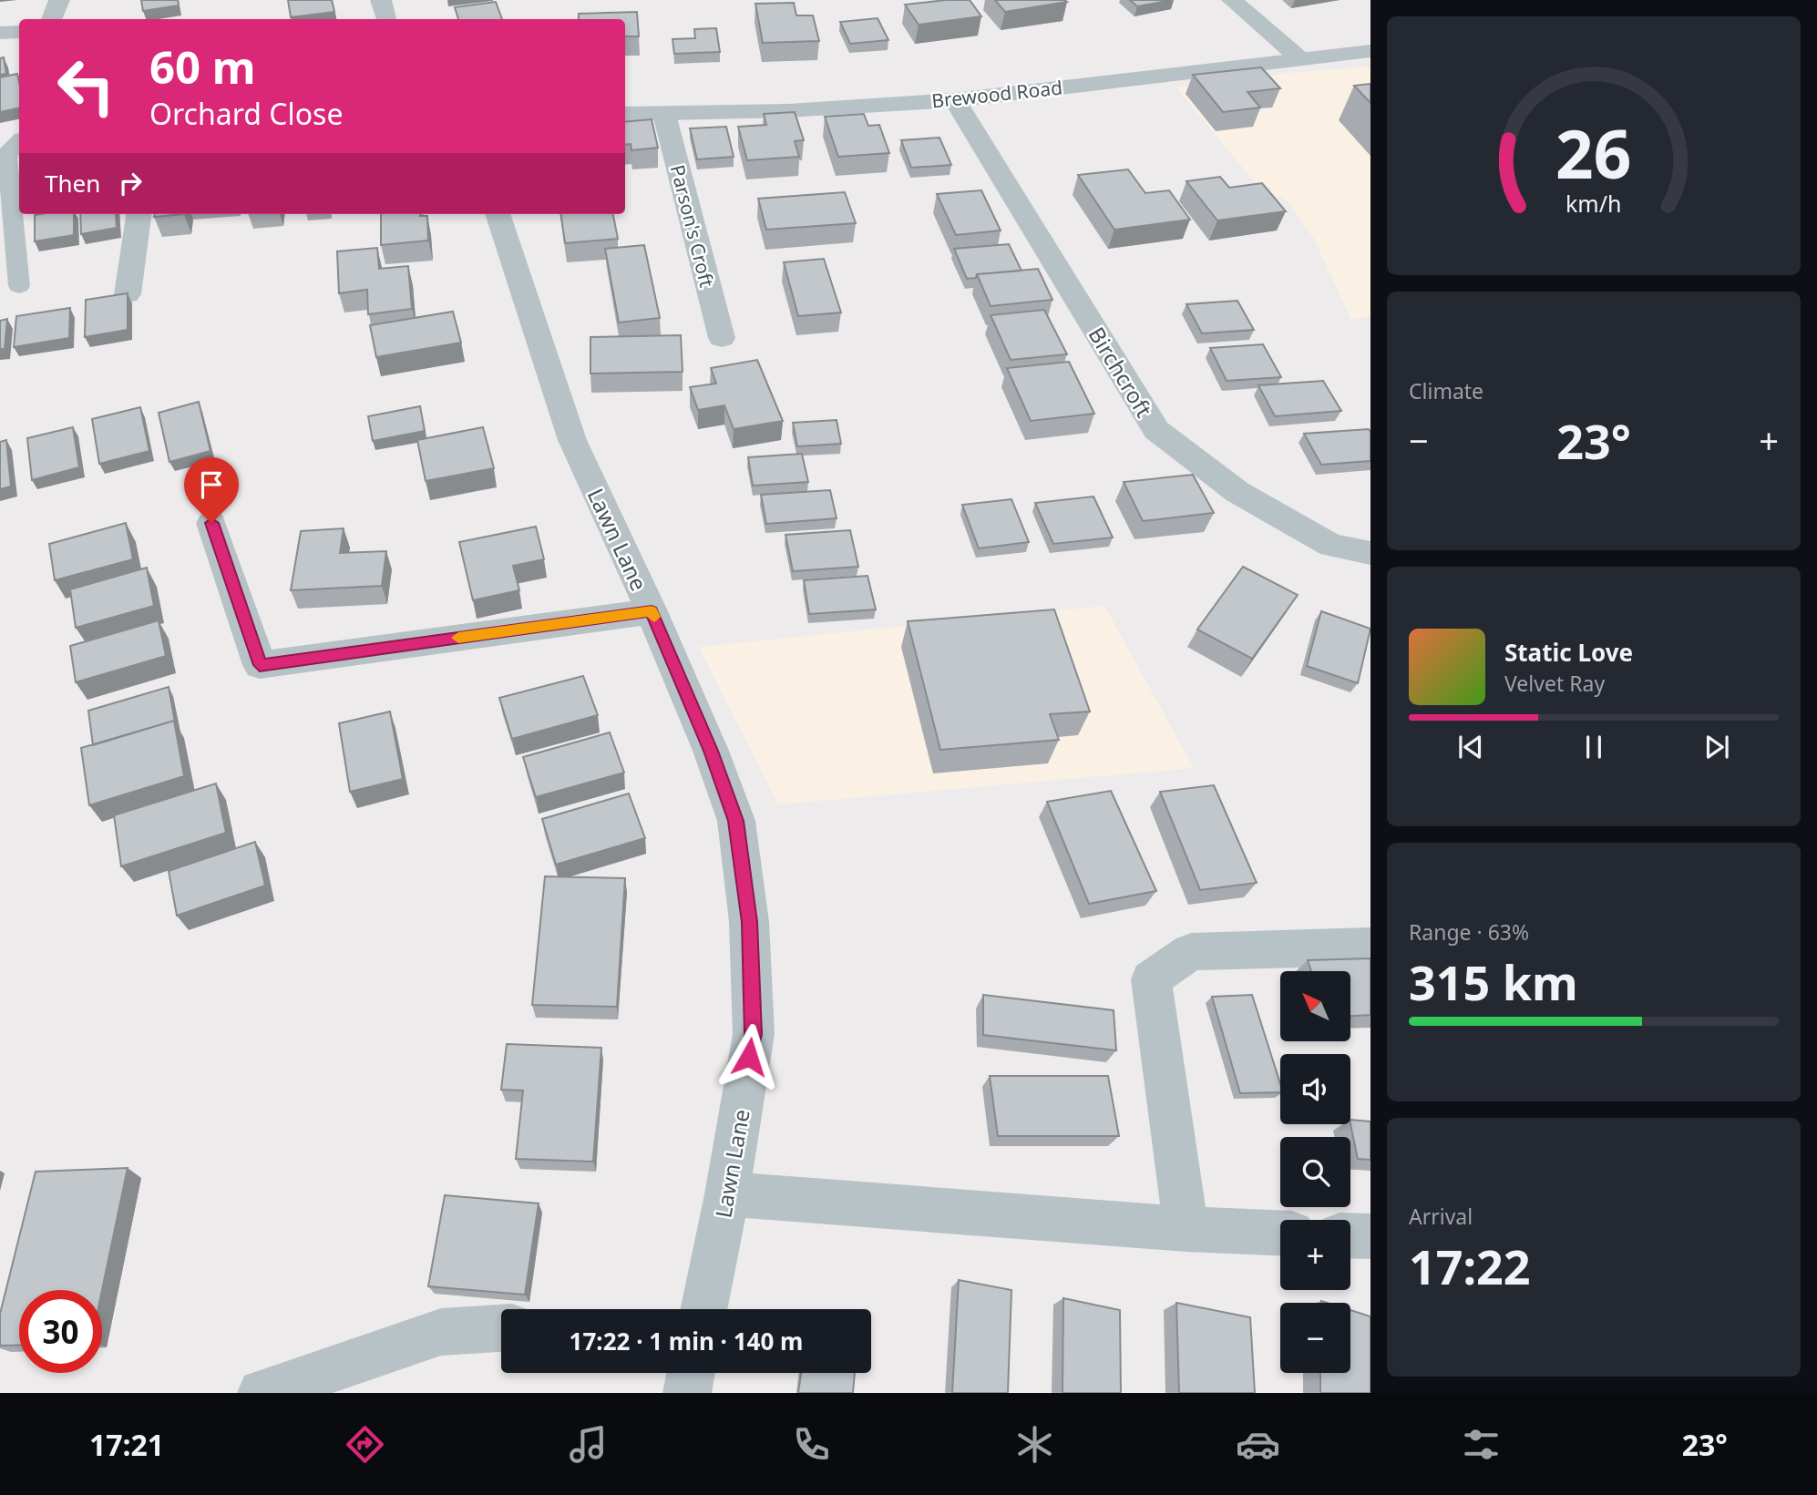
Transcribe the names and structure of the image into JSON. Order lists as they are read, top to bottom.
{
  "streets": {
    "street": [
      "Brewood Road",
      "Parson's Croft",
      "Birchcroft",
      "Lawn Lane"
    ]
  },
  "crossings": [
    ["Brewood Road", "Parson's Croft"],
    ["Brewood Road", "Birchcroft"]
  ],
  "north": "top left",
  "page": {
    "turn": ["60 m", "Orchard Close"],
    "then": "Then",
    "tile": [
      "Climate",
      ["Range · 63%", "315 km"],
      ["Arrival", "17:22"]
    ],
    "heat": ["−", "23°", "+"],
    "song": ["Static Love", "Velvet Ray"],
    "map_buttons": ["+", "−"],
    "limit": "30",
    "trip": "17:22 · 1 min · 140 m",
    "tabs": ["17:21", "23°"],
    "gauge": ["26", "km/h"]
  }
}
